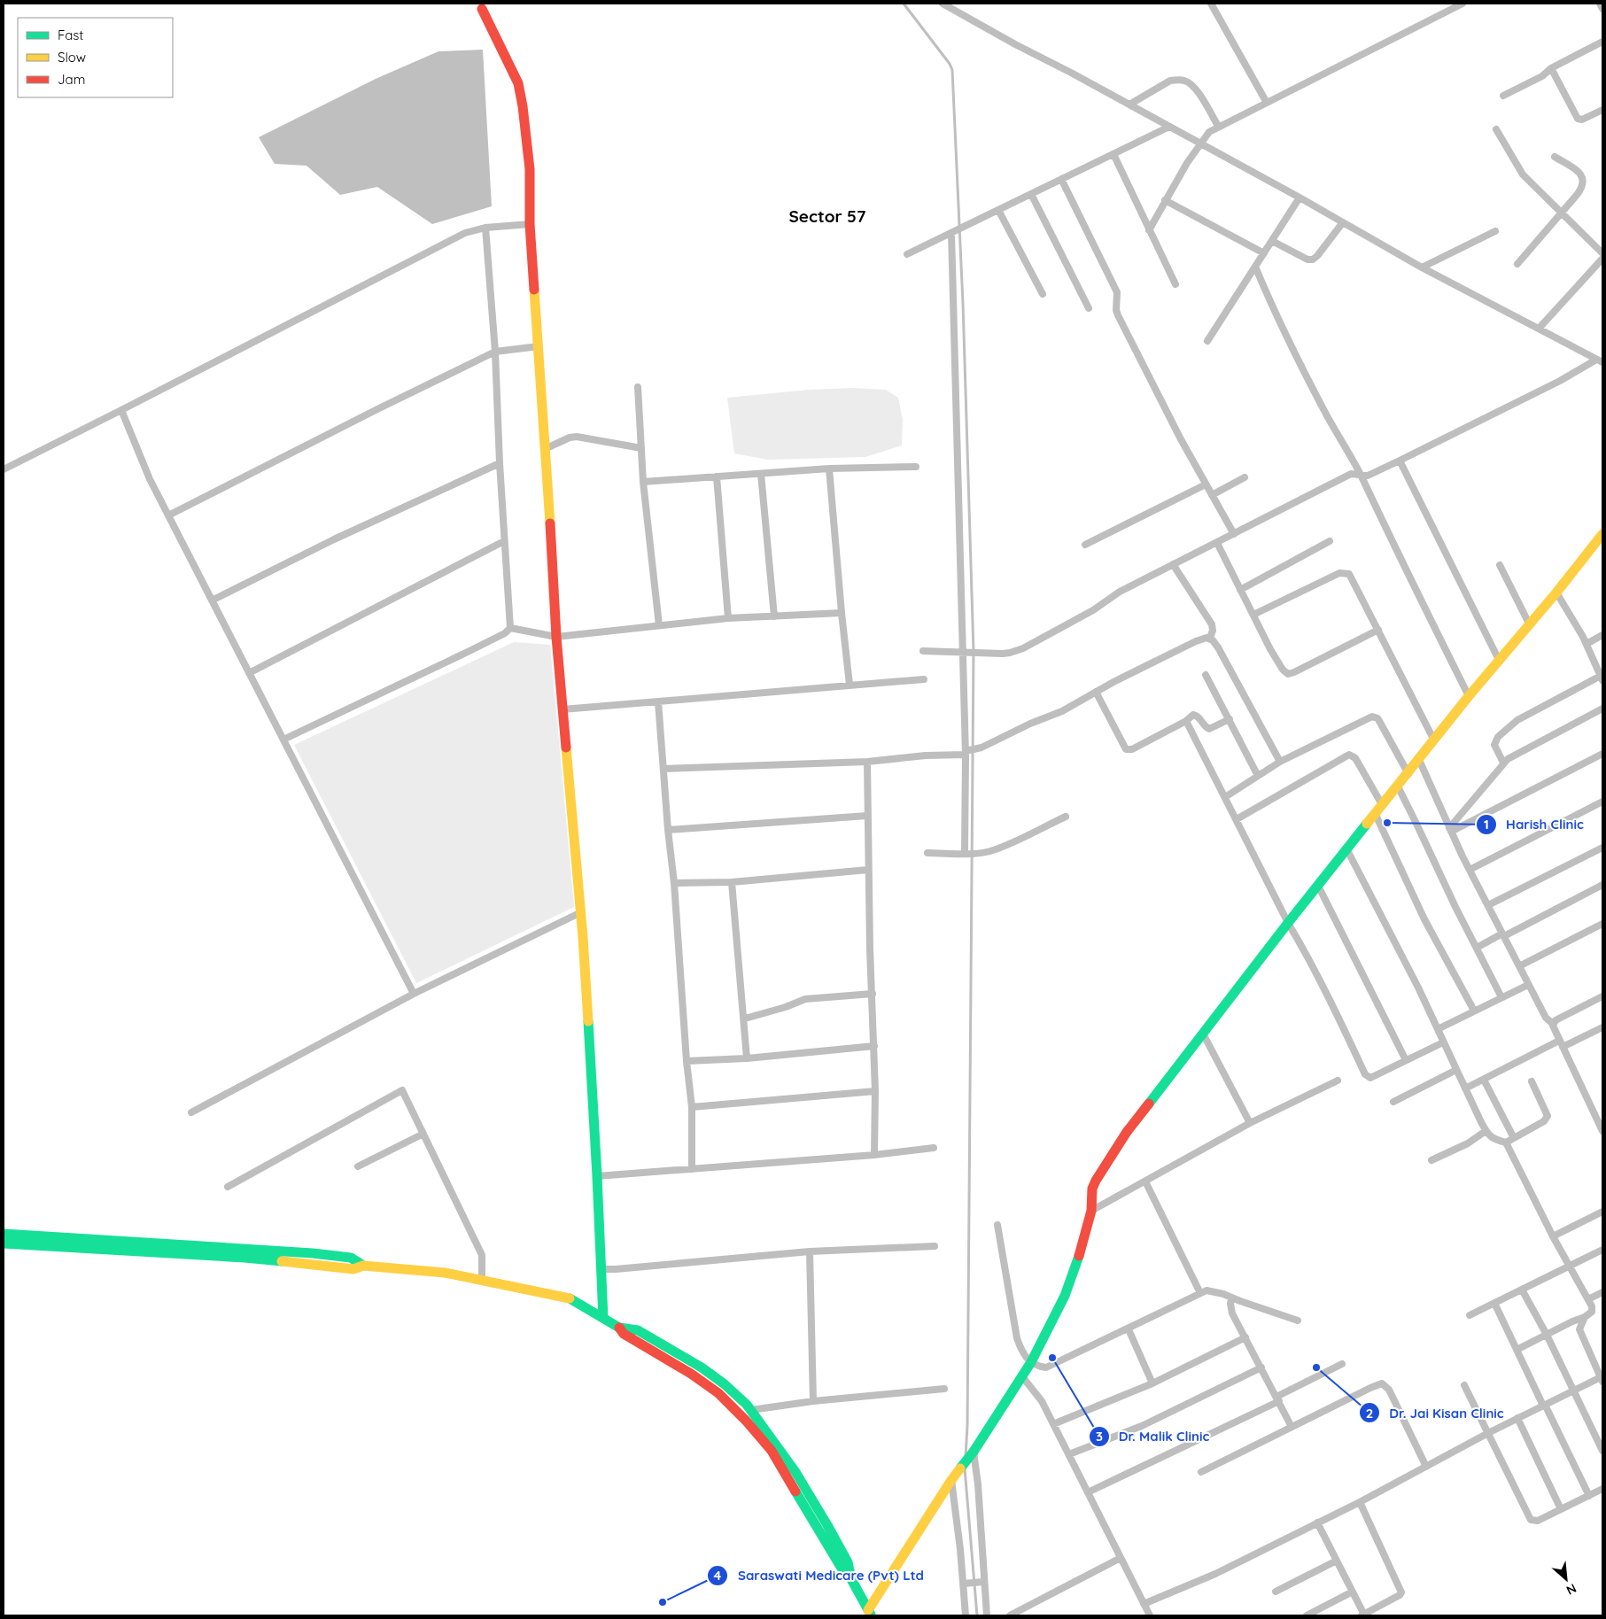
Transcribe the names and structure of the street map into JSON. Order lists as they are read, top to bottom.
{
  "districts": ["Sector 57"],
  "places": [
    "Harish Clinic",
    "Dr. Malik Clinic",
    "Dr. Jai Kisan Clinic",
    "Saraswati Medicare (Pvt) Ltd"
  ],
  "legend": ["Fast", "Slow", "Jam"],
  "north": "bottom right"
}
